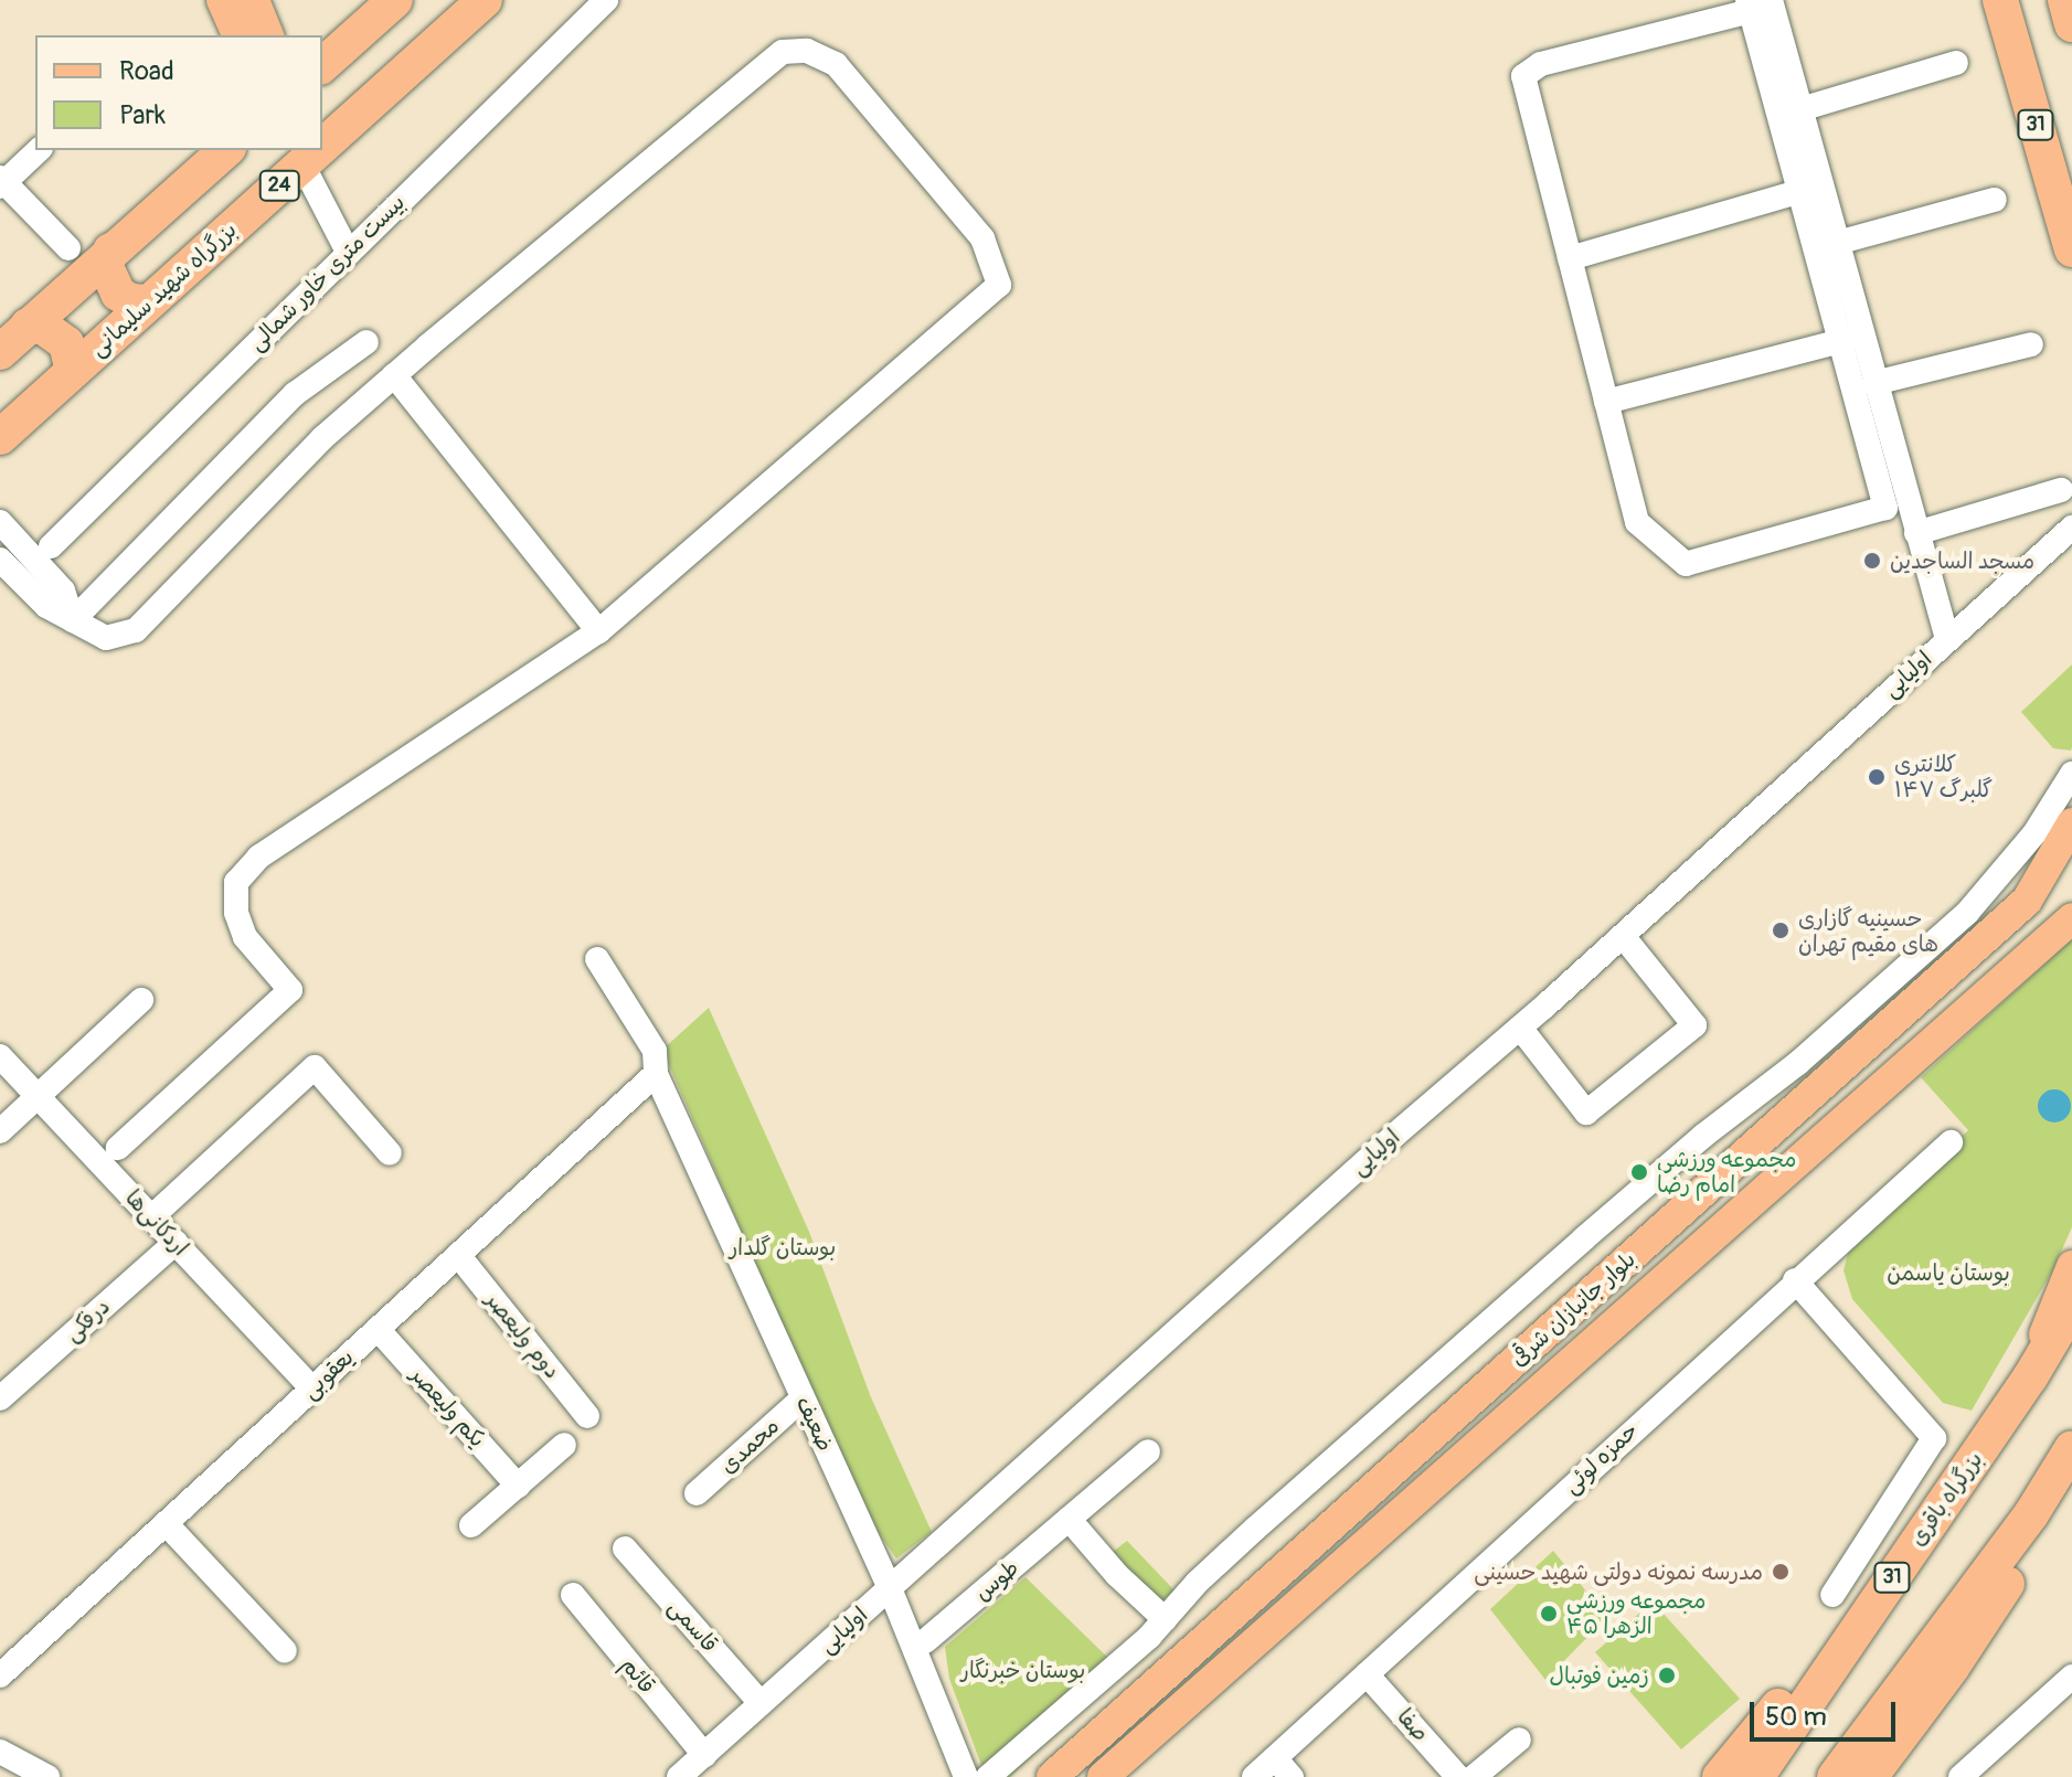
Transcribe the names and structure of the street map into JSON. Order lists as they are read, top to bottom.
{
  "streets": {
    "highway": [
      "31",
      "24",
      "بزرگراه شهید سلیمانی",
      "بزرگراه باقری"
    ],
    "main road": ["بلوار جانبازان شرقی"],
    "street": [
      "بیست متری خاور شمالی",
      "اولیایی",
      "اردکانی‌ها",
      "درفکی",
      "دوم ولیعصر",
      "یعقوبی",
      "یکم ولیعصر",
      "ضعیف",
      "محمدی",
      "حمزه لوئی",
      "طوس",
      "قاسمی",
      "قائم",
      "صفا"
    ]
  },
  "crossings": [
    ["اولیایی", "ضعیف"],
    ["اولیایی", "قاسمی"],
    ["اولیایی", "قائم"],
    ["اردکانی‌ها", "درفکی"],
    ["اردکانی‌ها", "یعقوبی"],
    ["دوم ولیعصر", "یعقوبی"],
    ["یعقوبی", "یکم ولیعصر"],
    ["یعقوبی", "ضعیف"],
    ["ضعیف", "محمدی"],
    ["حمزه لوئی", "صفا"]
  ],
  "parks": ["بوستان گلدار", "بوستان یاسمن", "بوستان خبرنگار"],
  "places": [
    "مسجد الساجدین",
    "کلانتری ۱۴۷ گلبرگ",
    "حسینیه گازاری های مقیم تهران",
    "مجموعه ورزشی امام رضا",
    "مدرسه نمونه دولتی شهید حسینی",
    "مجموعه ورزشی الزهرا ۴۵",
    "زمین فوتبال"
  ],
  "legend": ["Road", "Park"],
  "scale_bar": "50 m"
}
